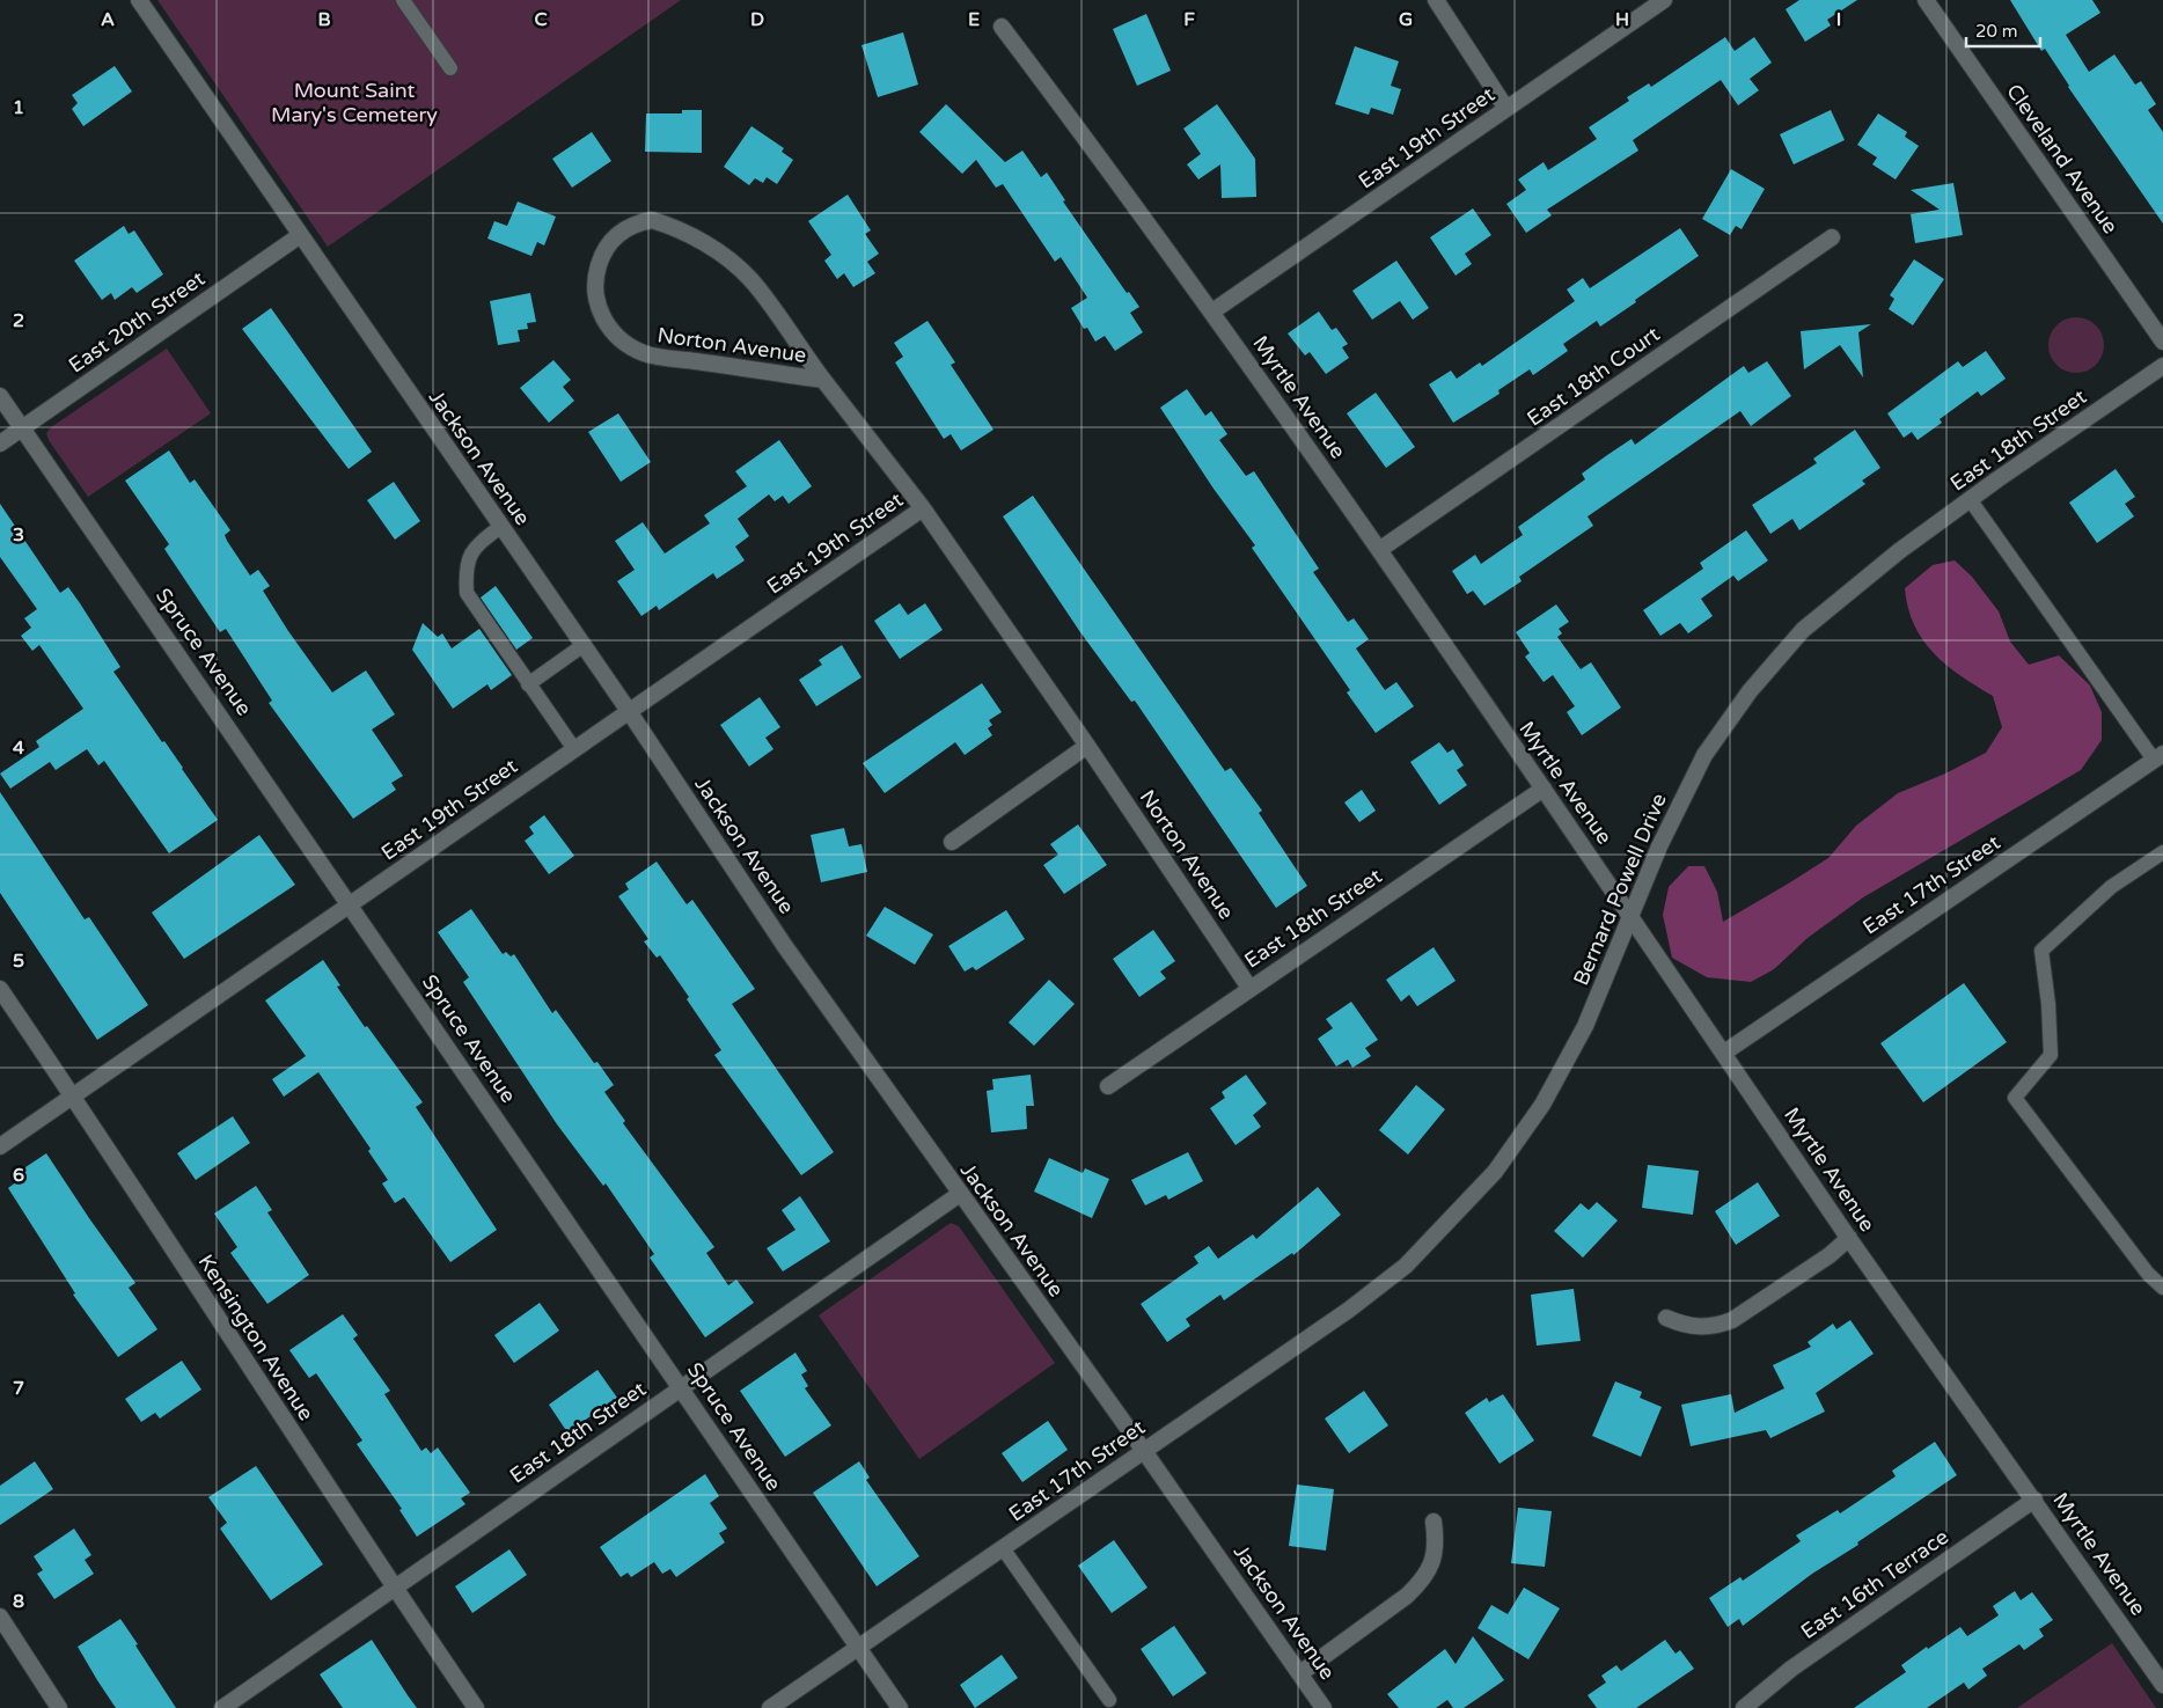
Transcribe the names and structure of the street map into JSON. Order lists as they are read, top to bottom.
{
  "streets": {
    "street": [
      "East 19th Street",
      "Cleveland Avenue",
      "East 20th Street",
      "Norton Avenue",
      "East 18th Court",
      "Myrtle Avenue",
      "East 18th Street",
      "Jackson Avenue",
      "Spruce Avenue",
      "East 17th Street",
      "Bernard Powell Drive",
      "Kensington Avenue",
      "East 16th Terrace"
    ]
  },
  "crossings": [
    ["East 19th Street", "Norton Avenue"],
    ["East 19th Street", "Myrtle Avenue"],
    ["East 19th Street", "Jackson Avenue"],
    ["East 19th Street", "Spruce Avenue"],
    ["East 19th Street", "Kensington Avenue"],
    ["East 20th Street", "Jackson Avenue"],
    ["East 20th Street", "Spruce Avenue"],
    ["Norton Avenue", "East 18th Street"],
    ["East 18th Court", "Myrtle Avenue"],
    ["Myrtle Avenue", "East 18th Street"],
    ["Myrtle Avenue", "East 17th Street"],
    ["Myrtle Avenue", "Bernard Powell Drive"],
    ["Myrtle Avenue", "East 16th Terrace"],
    ["East 18th Street", "Jackson Avenue"],
    ["East 18th Street", "Spruce Avenue"],
    ["East 18th Street", "Bernard Powell Drive"],
    ["East 18th Street", "Kensington Avenue"],
    ["Jackson Avenue", "East 17th Street"],
    ["Spruce Avenue", "East 17th Street"],
    ["East 17th Street", "Bernard Powell Drive"]
  ],
  "parks": ["Mount Saint Mary's Cemetery"],
  "scale_bar": "20 m",
  "grid": {
    "columns": [
      "A",
      "B",
      "C",
      "D",
      "E",
      "F",
      "G",
      "H",
      "I"
    ],
    "rows": [
      "1",
      "2",
      "3",
      "4",
      "5",
      "6",
      "7",
      "8"
    ]
  }
}
